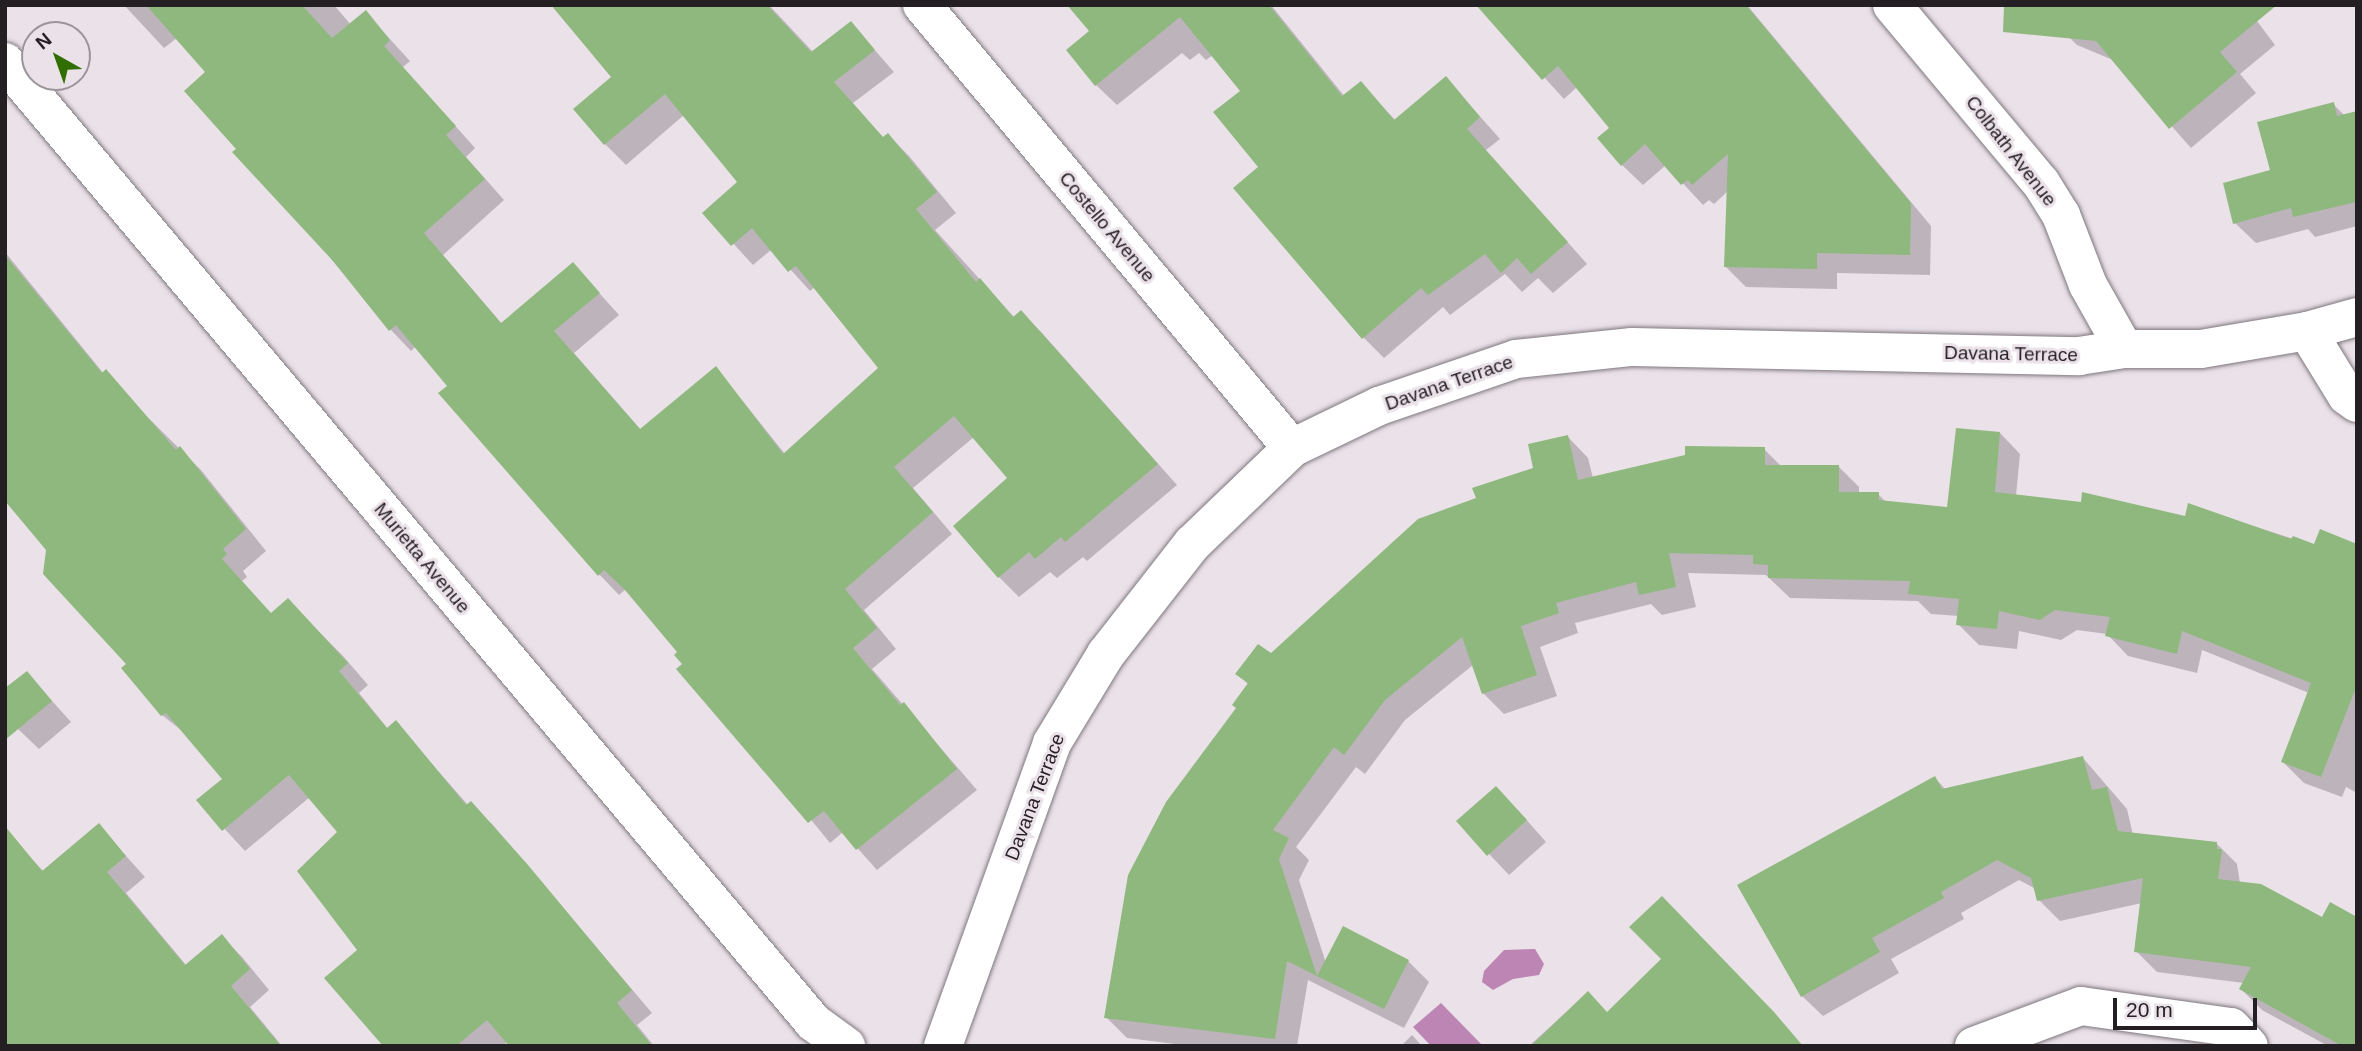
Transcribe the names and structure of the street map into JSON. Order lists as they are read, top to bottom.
{
  "streets": {
    "street": [
      "Colbath Avenue",
      "Costello Avenue",
      "Davana Terrace",
      "Murietta Avenue"
    ]
  },
  "crossings": [
    ["Colbath Avenue", "Davana Terrace"],
    ["Costello Avenue", "Davana Terrace"]
  ],
  "scale_bar": "20 m",
  "north": "top left"
}
